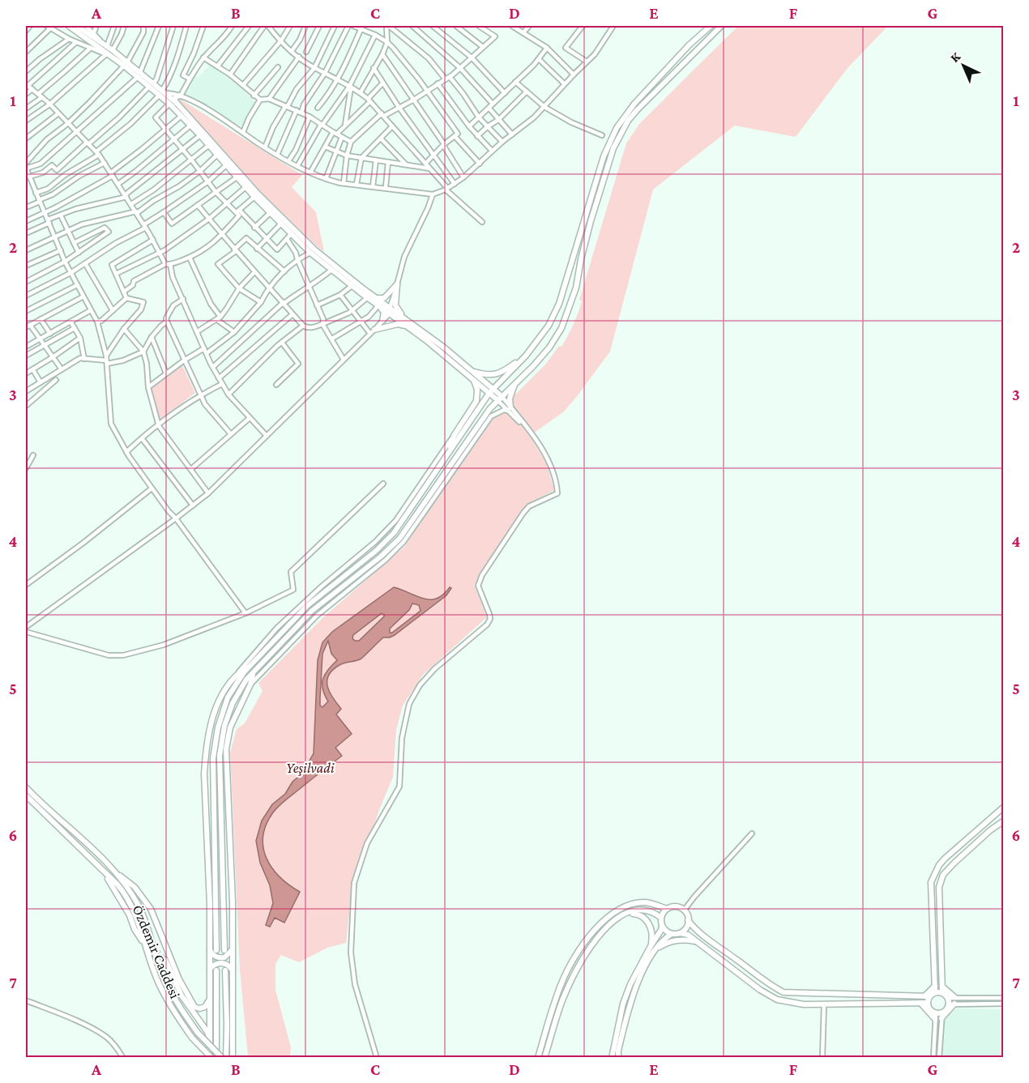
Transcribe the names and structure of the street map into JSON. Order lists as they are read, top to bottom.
{
  "streets": {
    "main road": ["Özdemir Caddesi"]
  },
  "parks": ["Yeşilvadi"],
  "north": "top left",
  "grid": {
    "columns": [
      "A",
      "B",
      "C",
      "D",
      "E",
      "F",
      "G"
    ],
    "rows": [
      "1",
      "2",
      "3",
      "4",
      "5",
      "6",
      "7"
    ]
  }
}
